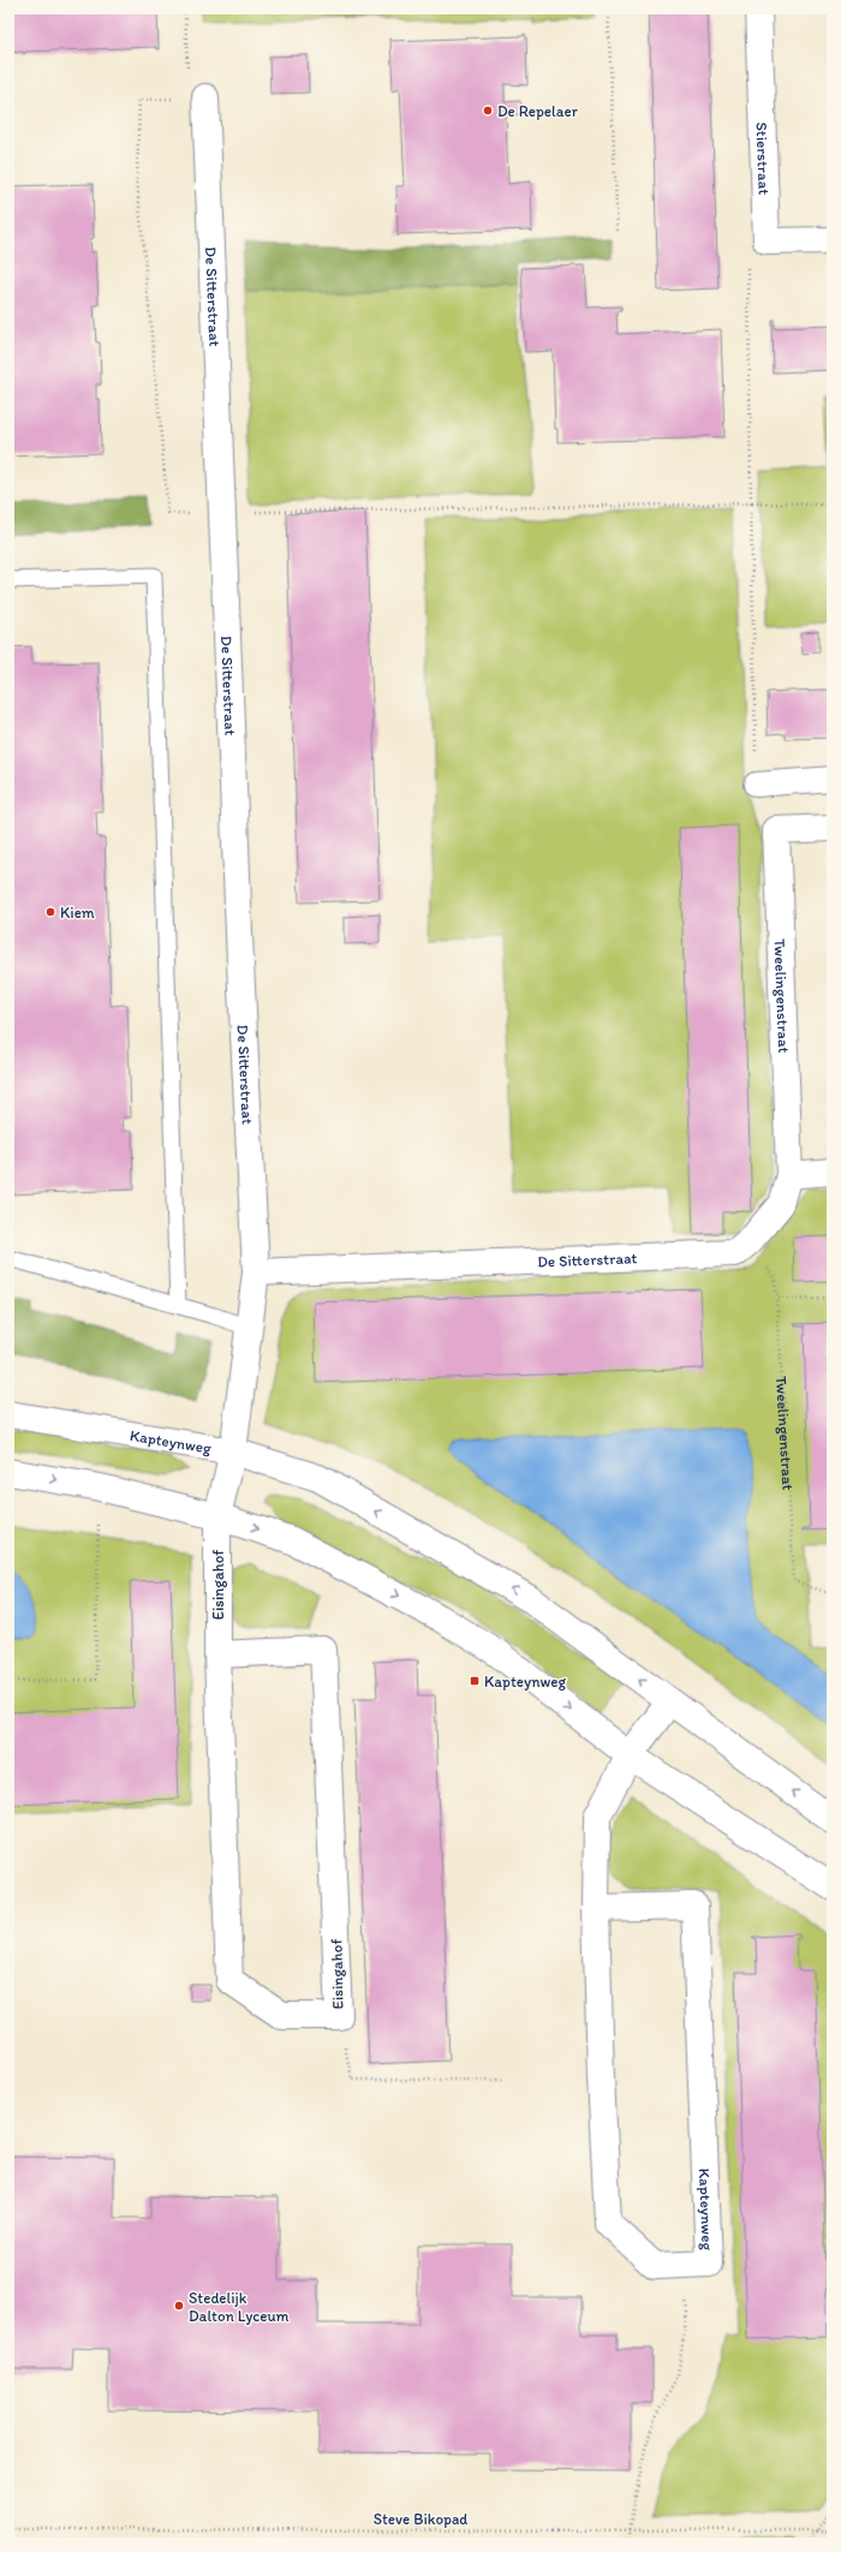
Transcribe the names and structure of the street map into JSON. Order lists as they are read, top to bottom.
{
  "streets": {
    "street": [
      "Stierstraat",
      "De Sitterstraat",
      "Tweelingenstraat",
      "Kapteynweg",
      "Eisingahof"
    ],
    "path": ["Steve Bikopad"]
  },
  "crossings": [
    ["De Sitterstraat", "Tweelingenstraat"],
    ["De Sitterstraat", "Kapteynweg"],
    ["De Sitterstraat", "Eisingahof"]
  ],
  "places": {
    "other": ["De Repelaer", "Kiem", "Stedelijk Dalton Lyceum"],
    "transit": ["Kapteynweg"]
  }
}
